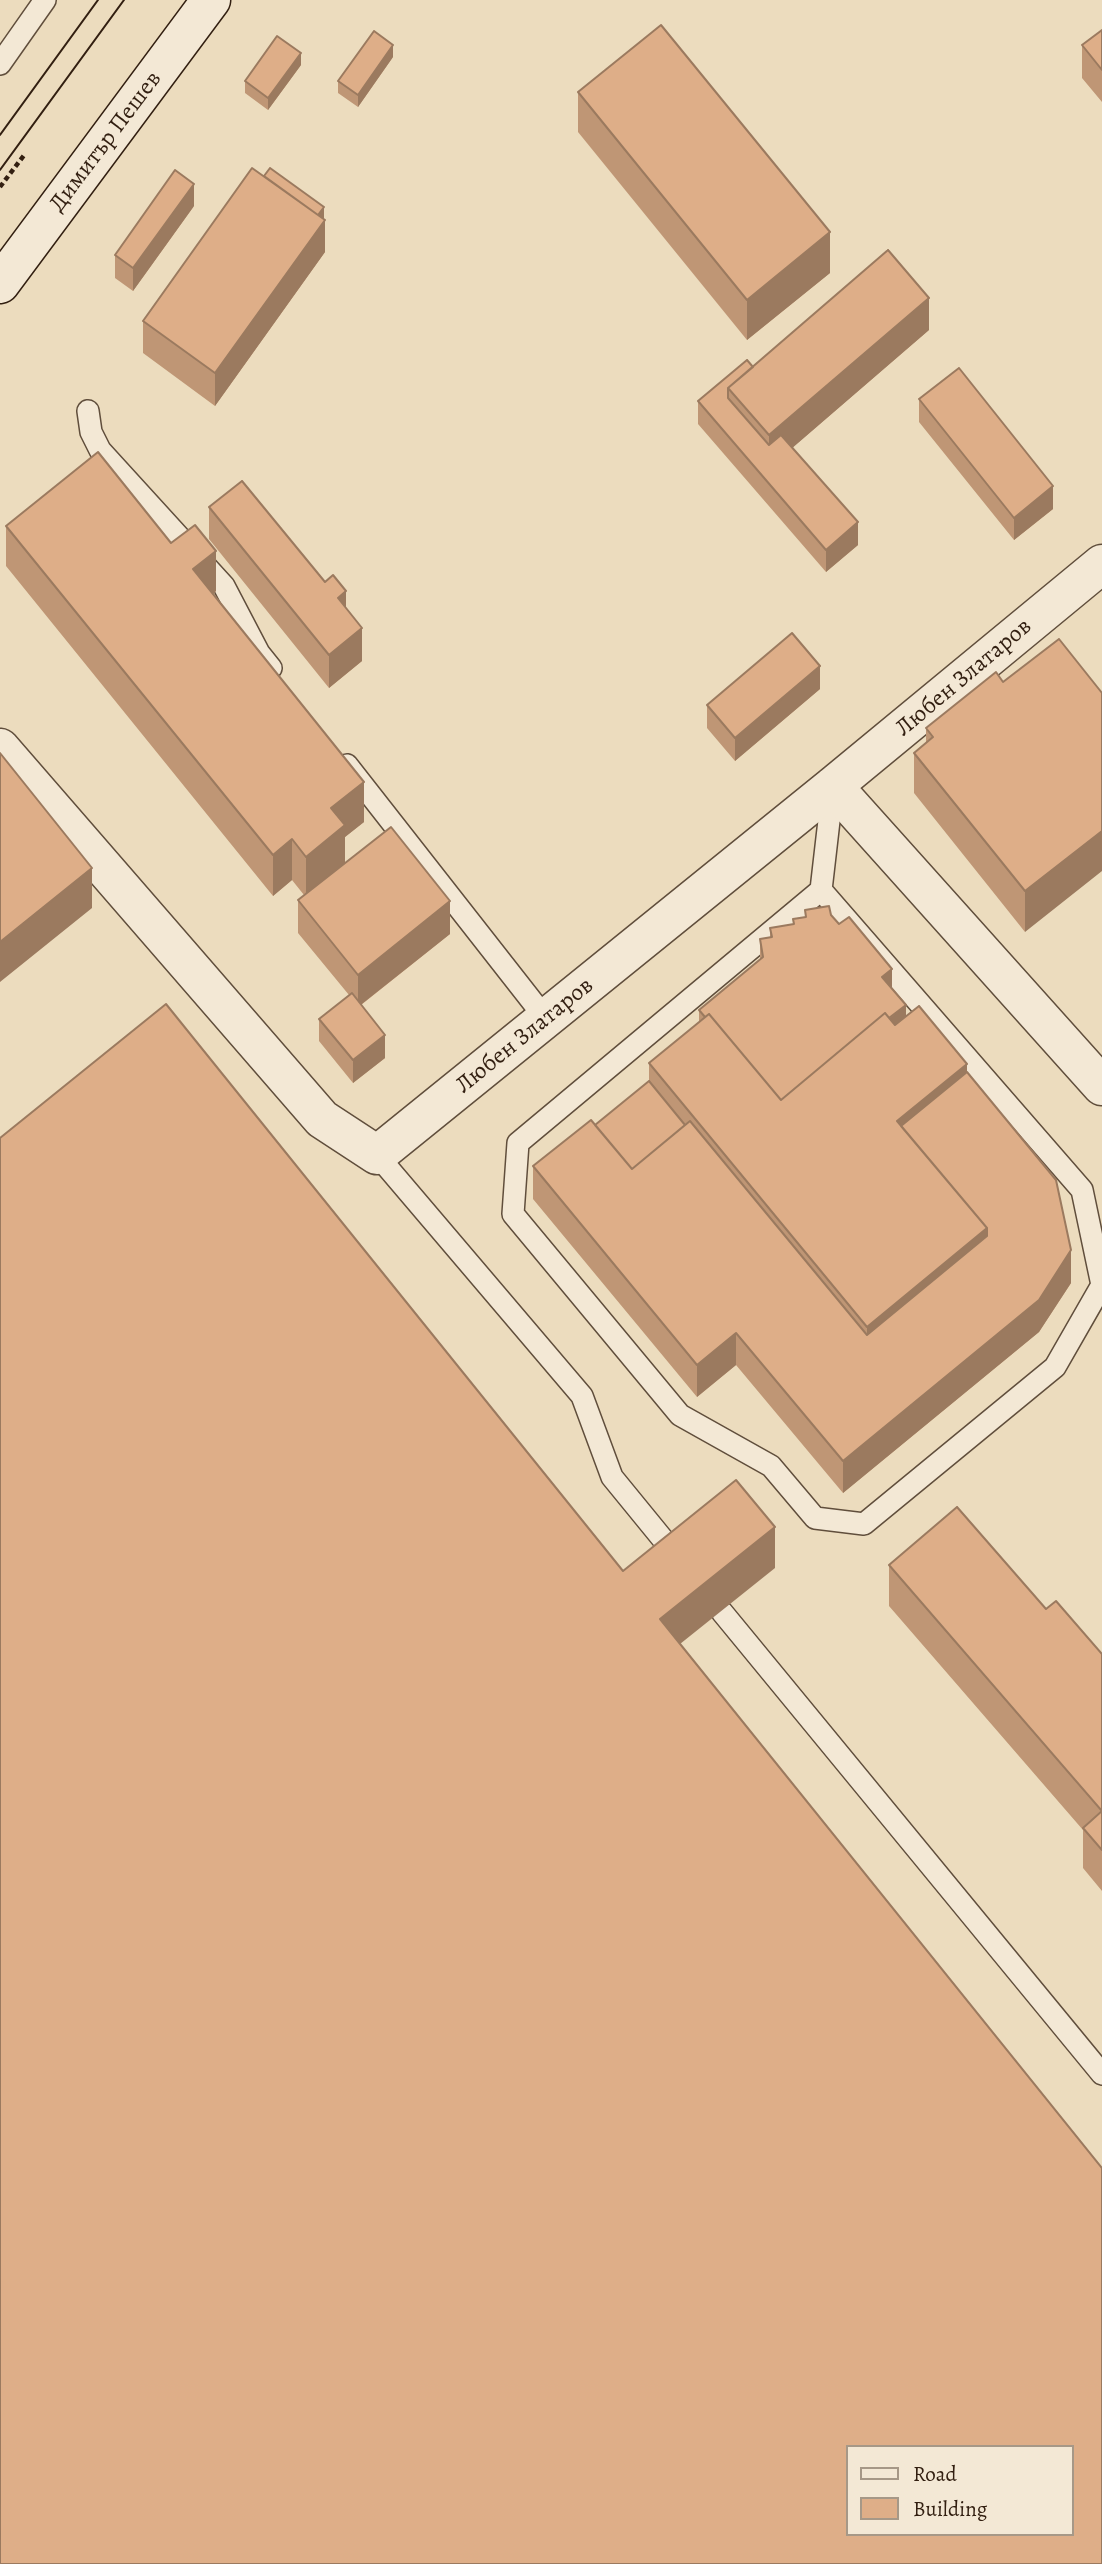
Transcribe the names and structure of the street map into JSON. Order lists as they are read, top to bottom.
{
  "streets": {
    "street": ["Димитър Пешев", "Любен Златаров"]
  },
  "legend": ["Road", "Building"]
}
